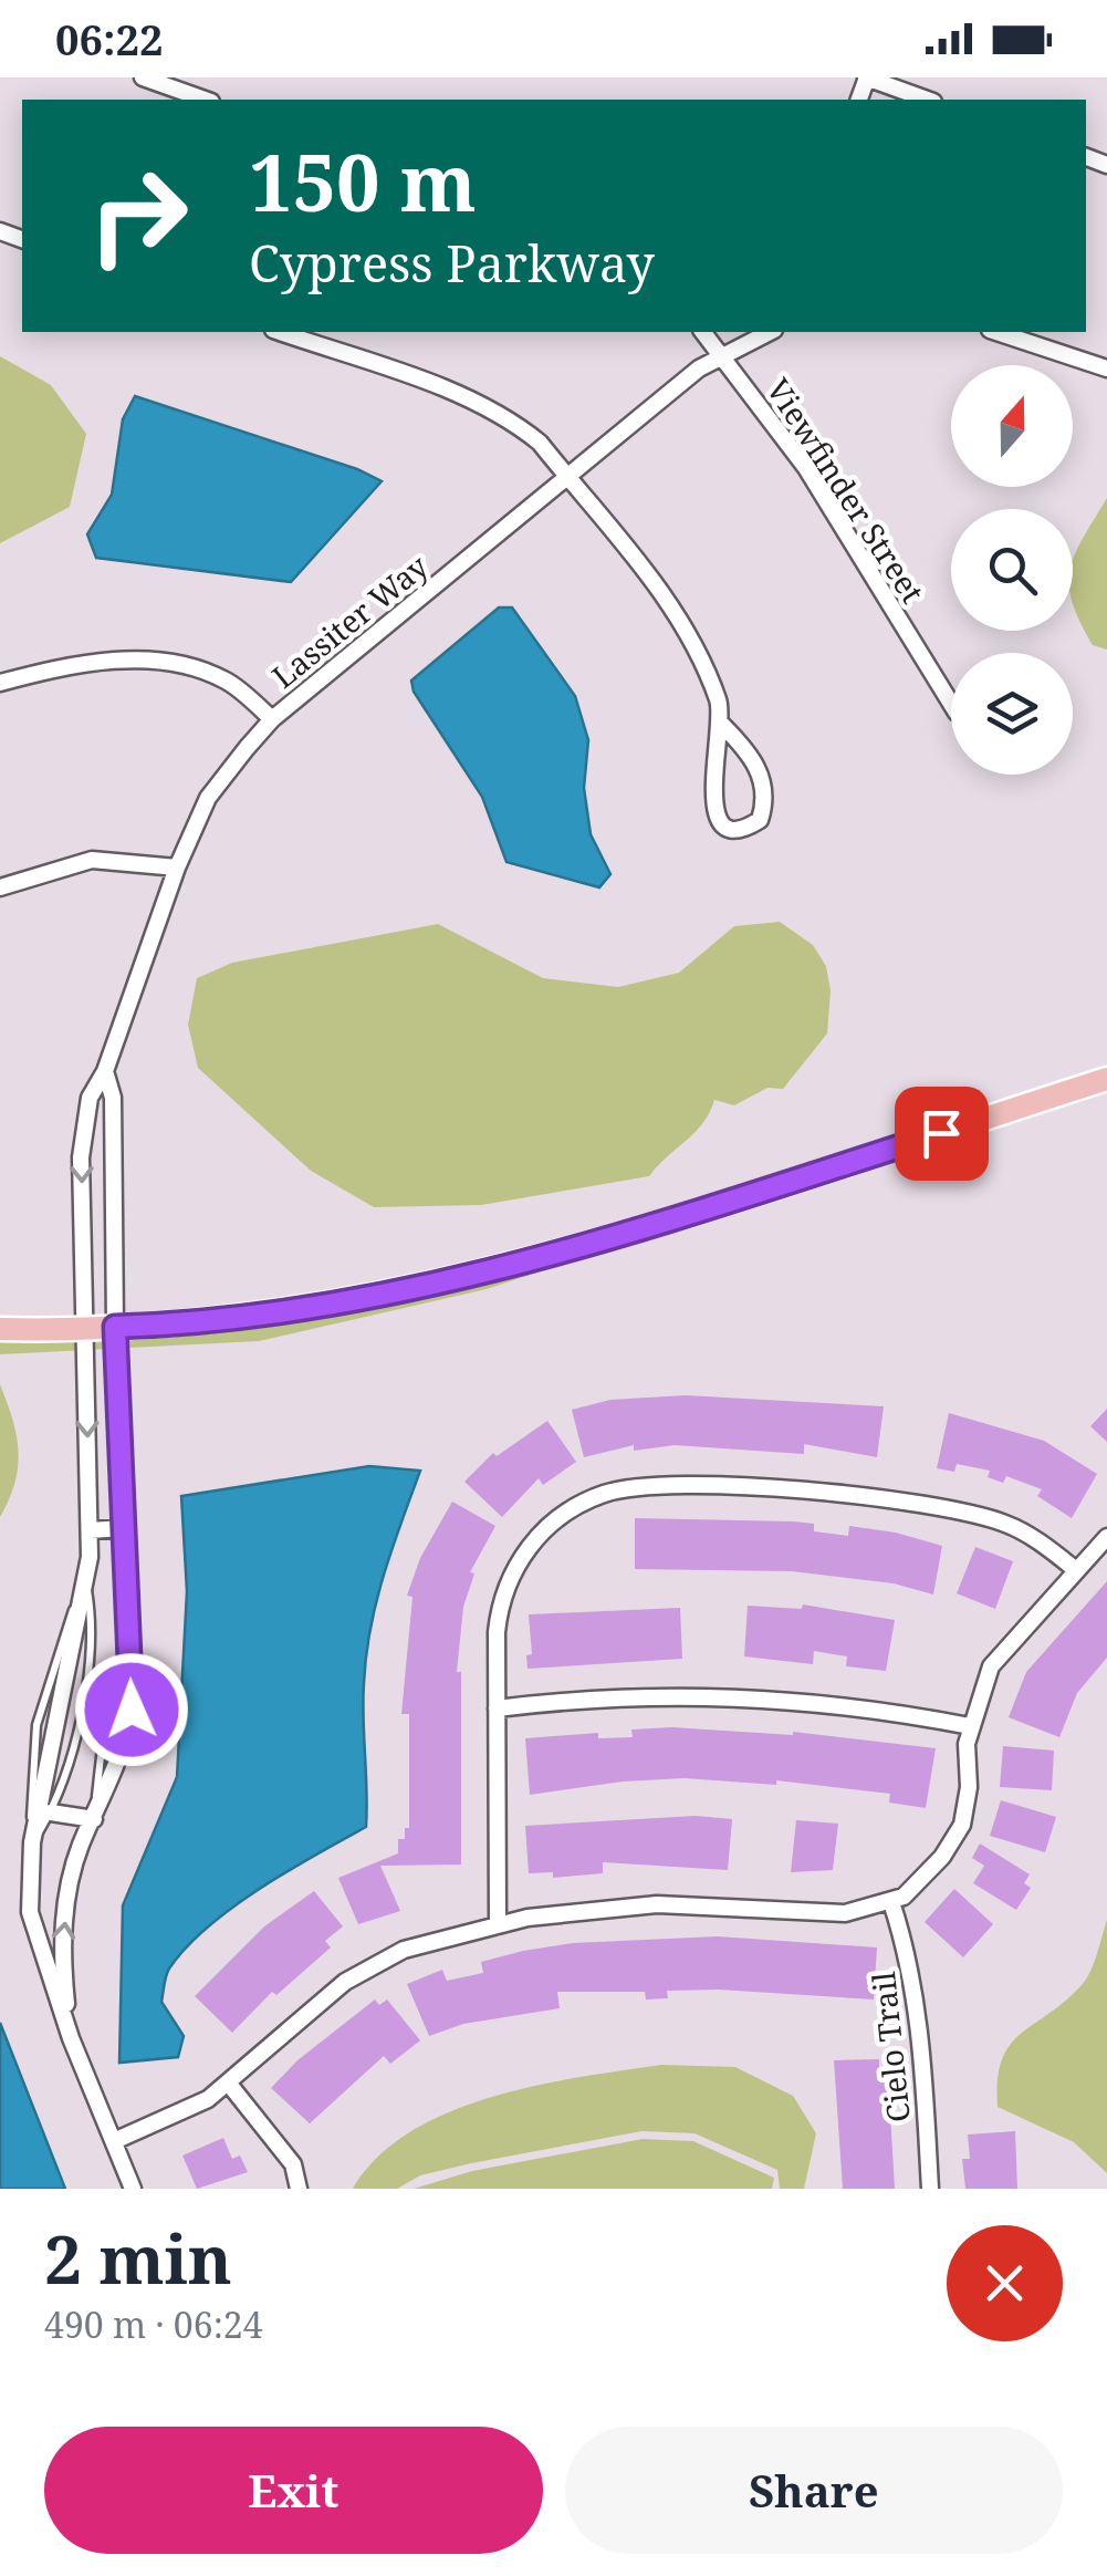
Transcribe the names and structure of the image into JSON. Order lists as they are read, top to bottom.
{
  "streets": {
    "street": ["Viewfinder Street", "Lassiter Way", "Cielo Trail"]
  },
  "crossings": [
    ["Viewfinder Street", "Lassiter Way"]
  ],
  "north": "top",
  "page": {
    "status": "06:22",
    "turn": ["150 m", "Cypress Parkway"],
    "heading": ["2 min", "490 m · 06:24"],
    "buttons": ["Exit", "Share"]
  }
}
